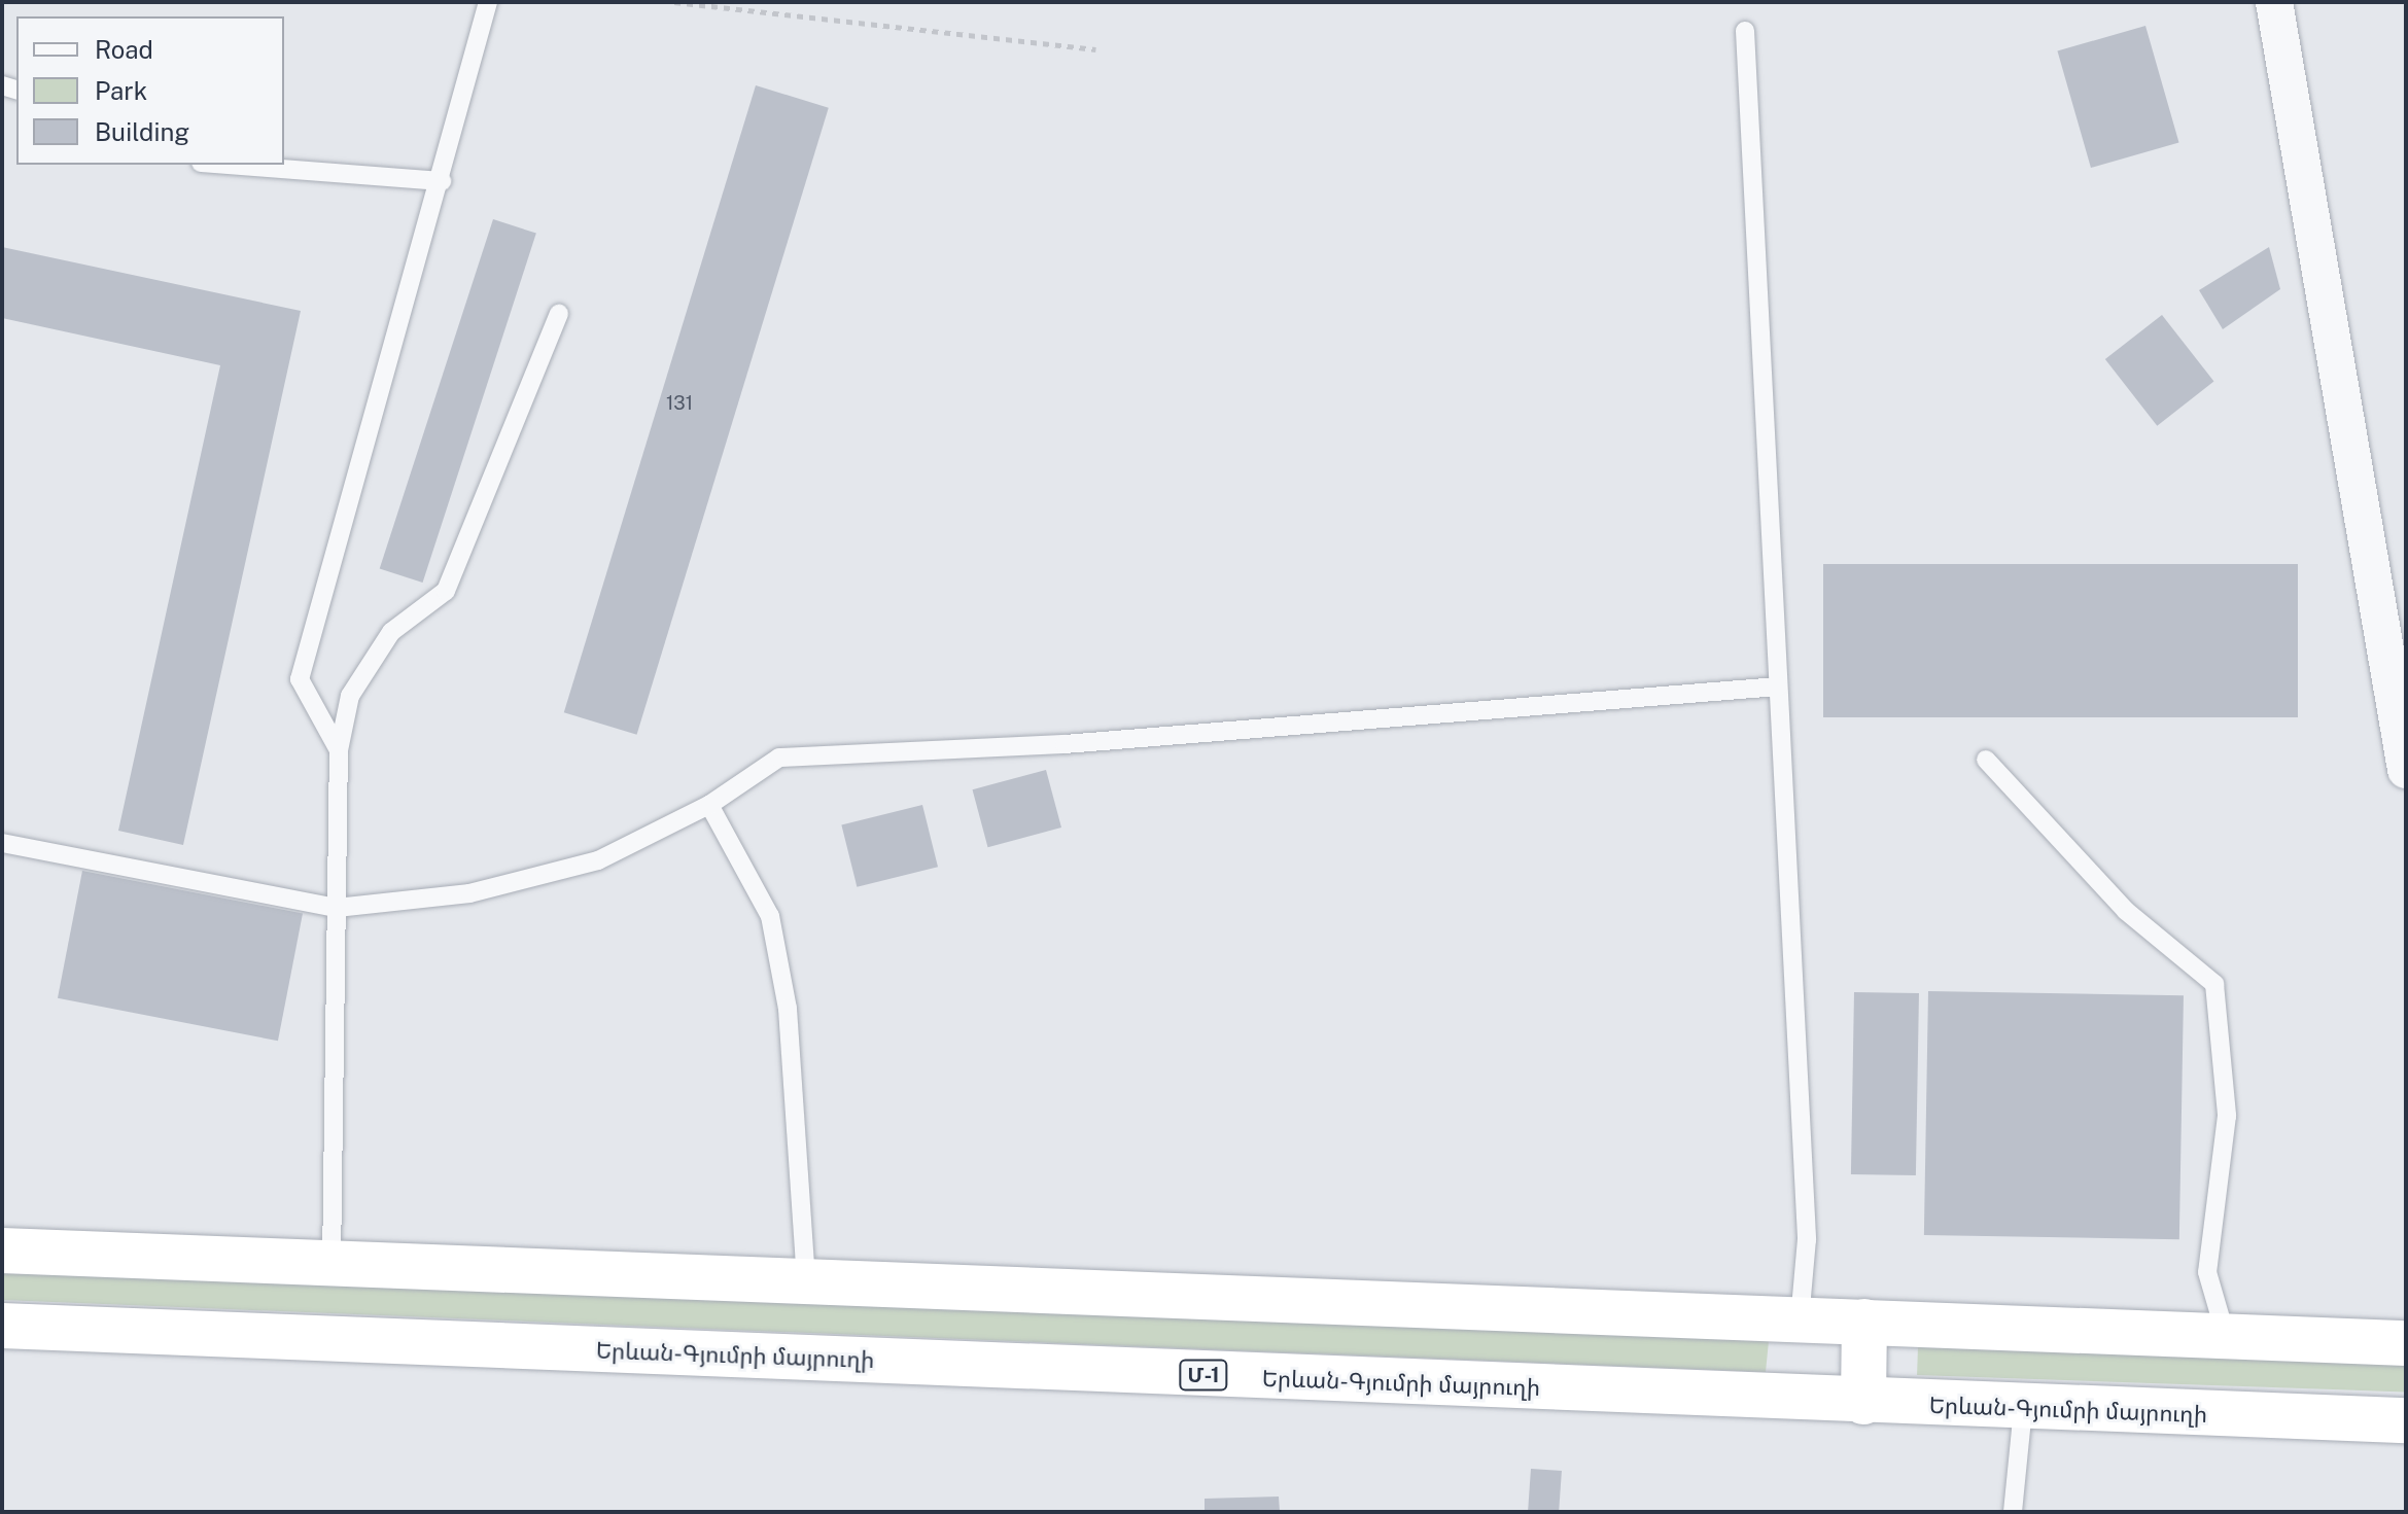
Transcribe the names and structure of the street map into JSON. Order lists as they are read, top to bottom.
{
  "streets": {
    "highway": ["Երևան-Գյումրի մայրուղի", "Մ-1"]
  },
  "house_numbers": ["131"],
  "legend": ["Road", "Park", "Building"]
}
